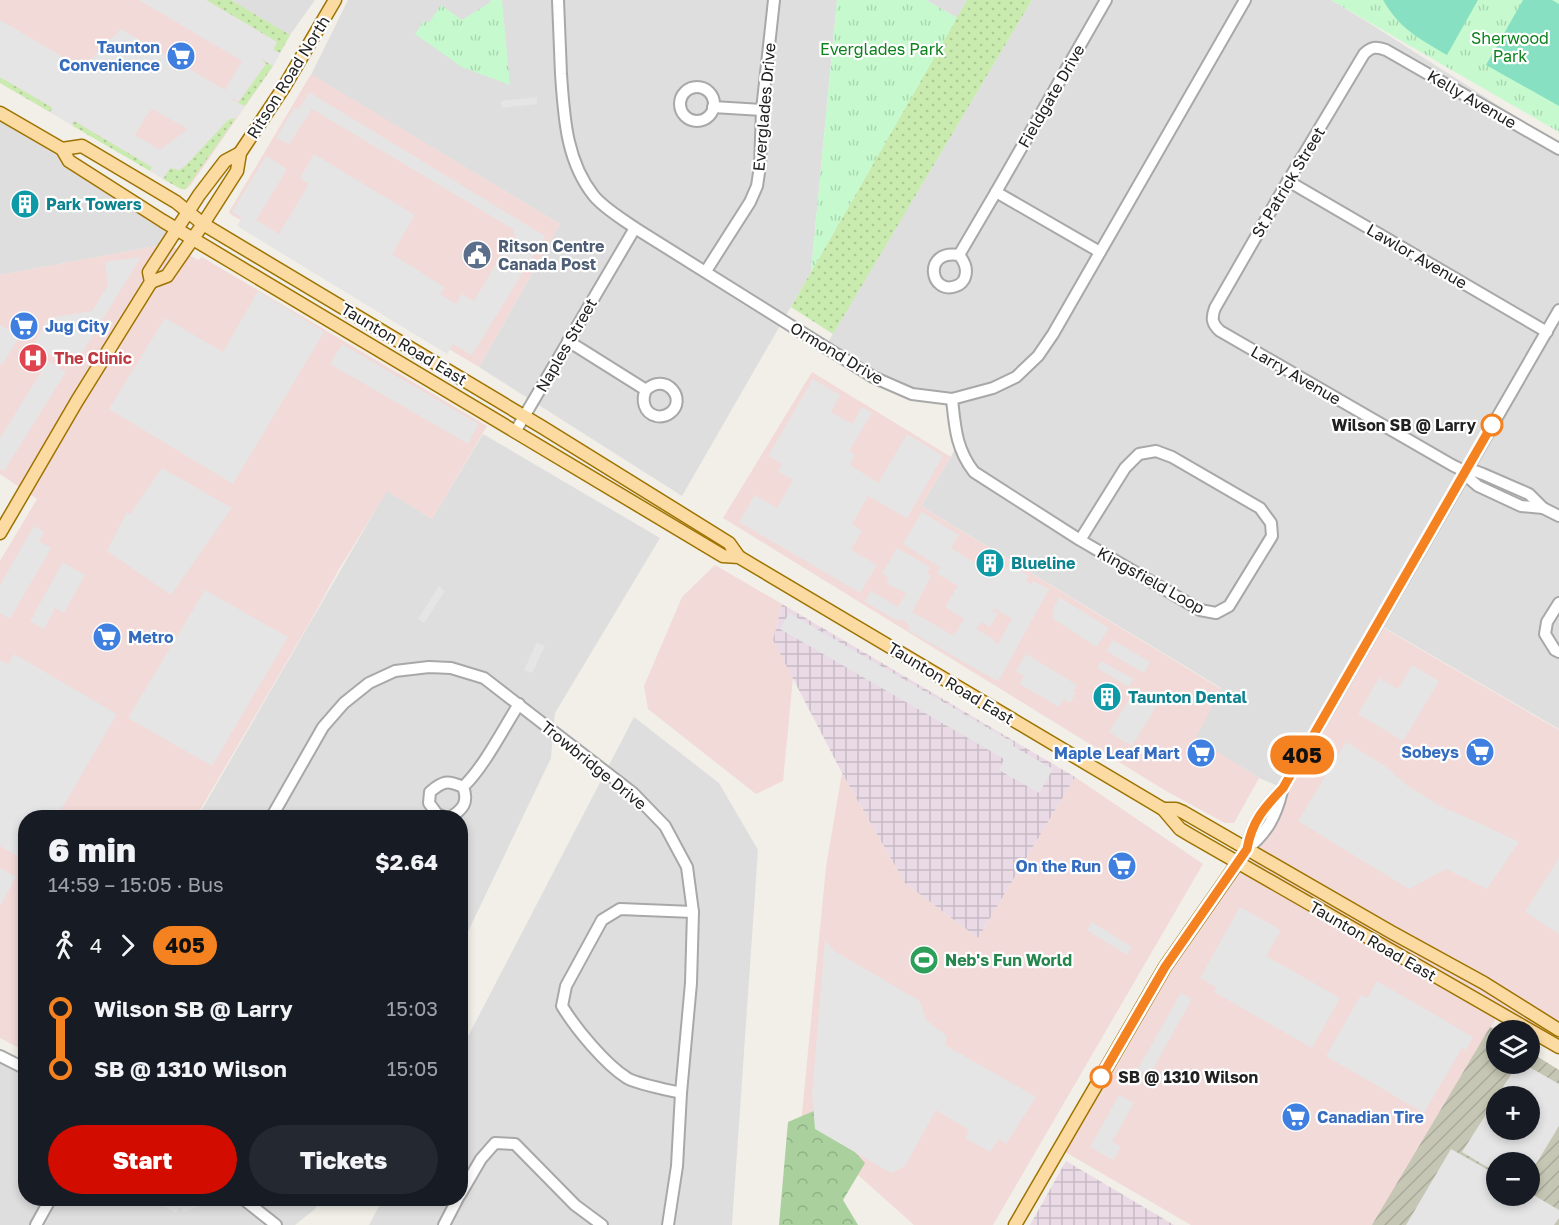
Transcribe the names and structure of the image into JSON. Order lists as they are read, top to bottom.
{
  "streets": {
    "main road": ["Ritson Road North", "Taunton Road East"],
    "street": [
      "Fieldgate Drive",
      "Kelly Avenue",
      "Everglades Drive",
      "St Patrick Street",
      "Lawlor Avenue",
      "Naples Street",
      "Ormond Drive",
      "Larry Avenue",
      "Kingsfield Loop",
      "Trowbridge Drive"
    ]
  },
  "crossings": [
    ["Ritson Road North", "Taunton Road East"],
    ["Kelly Avenue", "St Patrick Street"],
    ["Everglades Drive", "Ormond Drive"],
    ["St Patrick Street", "Lawlor Avenue"],
    ["St Patrick Street", "Larry Avenue"],
    ["Taunton Road East", "Naples Street"],
    ["Naples Street", "Ormond Drive"]
  ],
  "parks": ["Sherwood Park", "Everglades Park"],
  "places": {
    "supermarket": [
      "Taunton Convenience",
      "Jug City",
      "Metro",
      "Sobeys",
      "Maple Leaf Mart",
      "On the Run",
      "Canadian Tire"
    ],
    "building": ["Park Towers", "Blueline", "Taunton Dental"],
    "public building": ["Ritson Centre Canada Post"],
    "hospital": ["The Clinic"],
    "other": ["Wilson SB @ Larry", "SB @ 1310 Wilson"],
    "sports": ["Neb's Fun World"]
  },
  "lines": ["bus line 405"],
  "page": {
    "on_map": "405",
    "heading": ["6 min", "14:59 – 15:05 · Bus", "$2.64"],
    "legs": ["4", "405"],
    "list": [
      {
        "name": "Wilson SB @ Larry",
        "value": "15:03"
      },
      {
        "name": "SB @ 1310 Wilson",
        "value": "15:05"
      }
    ],
    "map_buttons": ["+", "−"],
    "buttons": ["Start", "Tickets"]
  }
}
